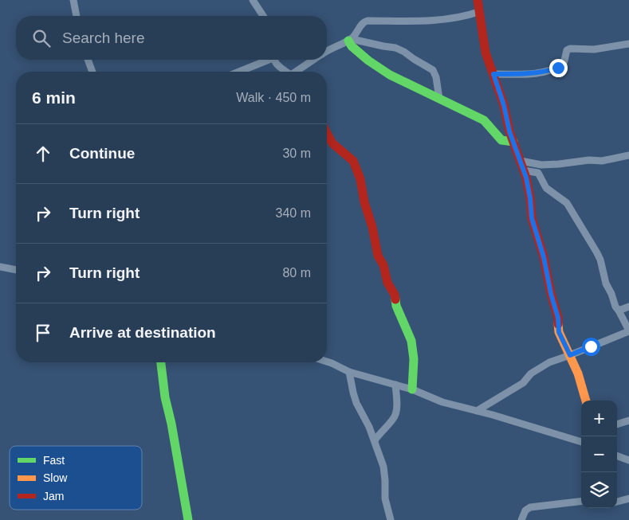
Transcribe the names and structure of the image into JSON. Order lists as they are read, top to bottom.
{
  "legend": ["Fast", "Slow", "Jam"],
  "page": {
    "search": "Search here",
    "heading": ["6 min", "Walk · 450 m"],
    "list": [
      ["Continue", "30 m"],
      ["Turn right", "340 m"],
      ["Turn right", "80 m"],
      "Arrive at destination"
    ],
    "map_buttons": ["+", "−"]
  }
}
